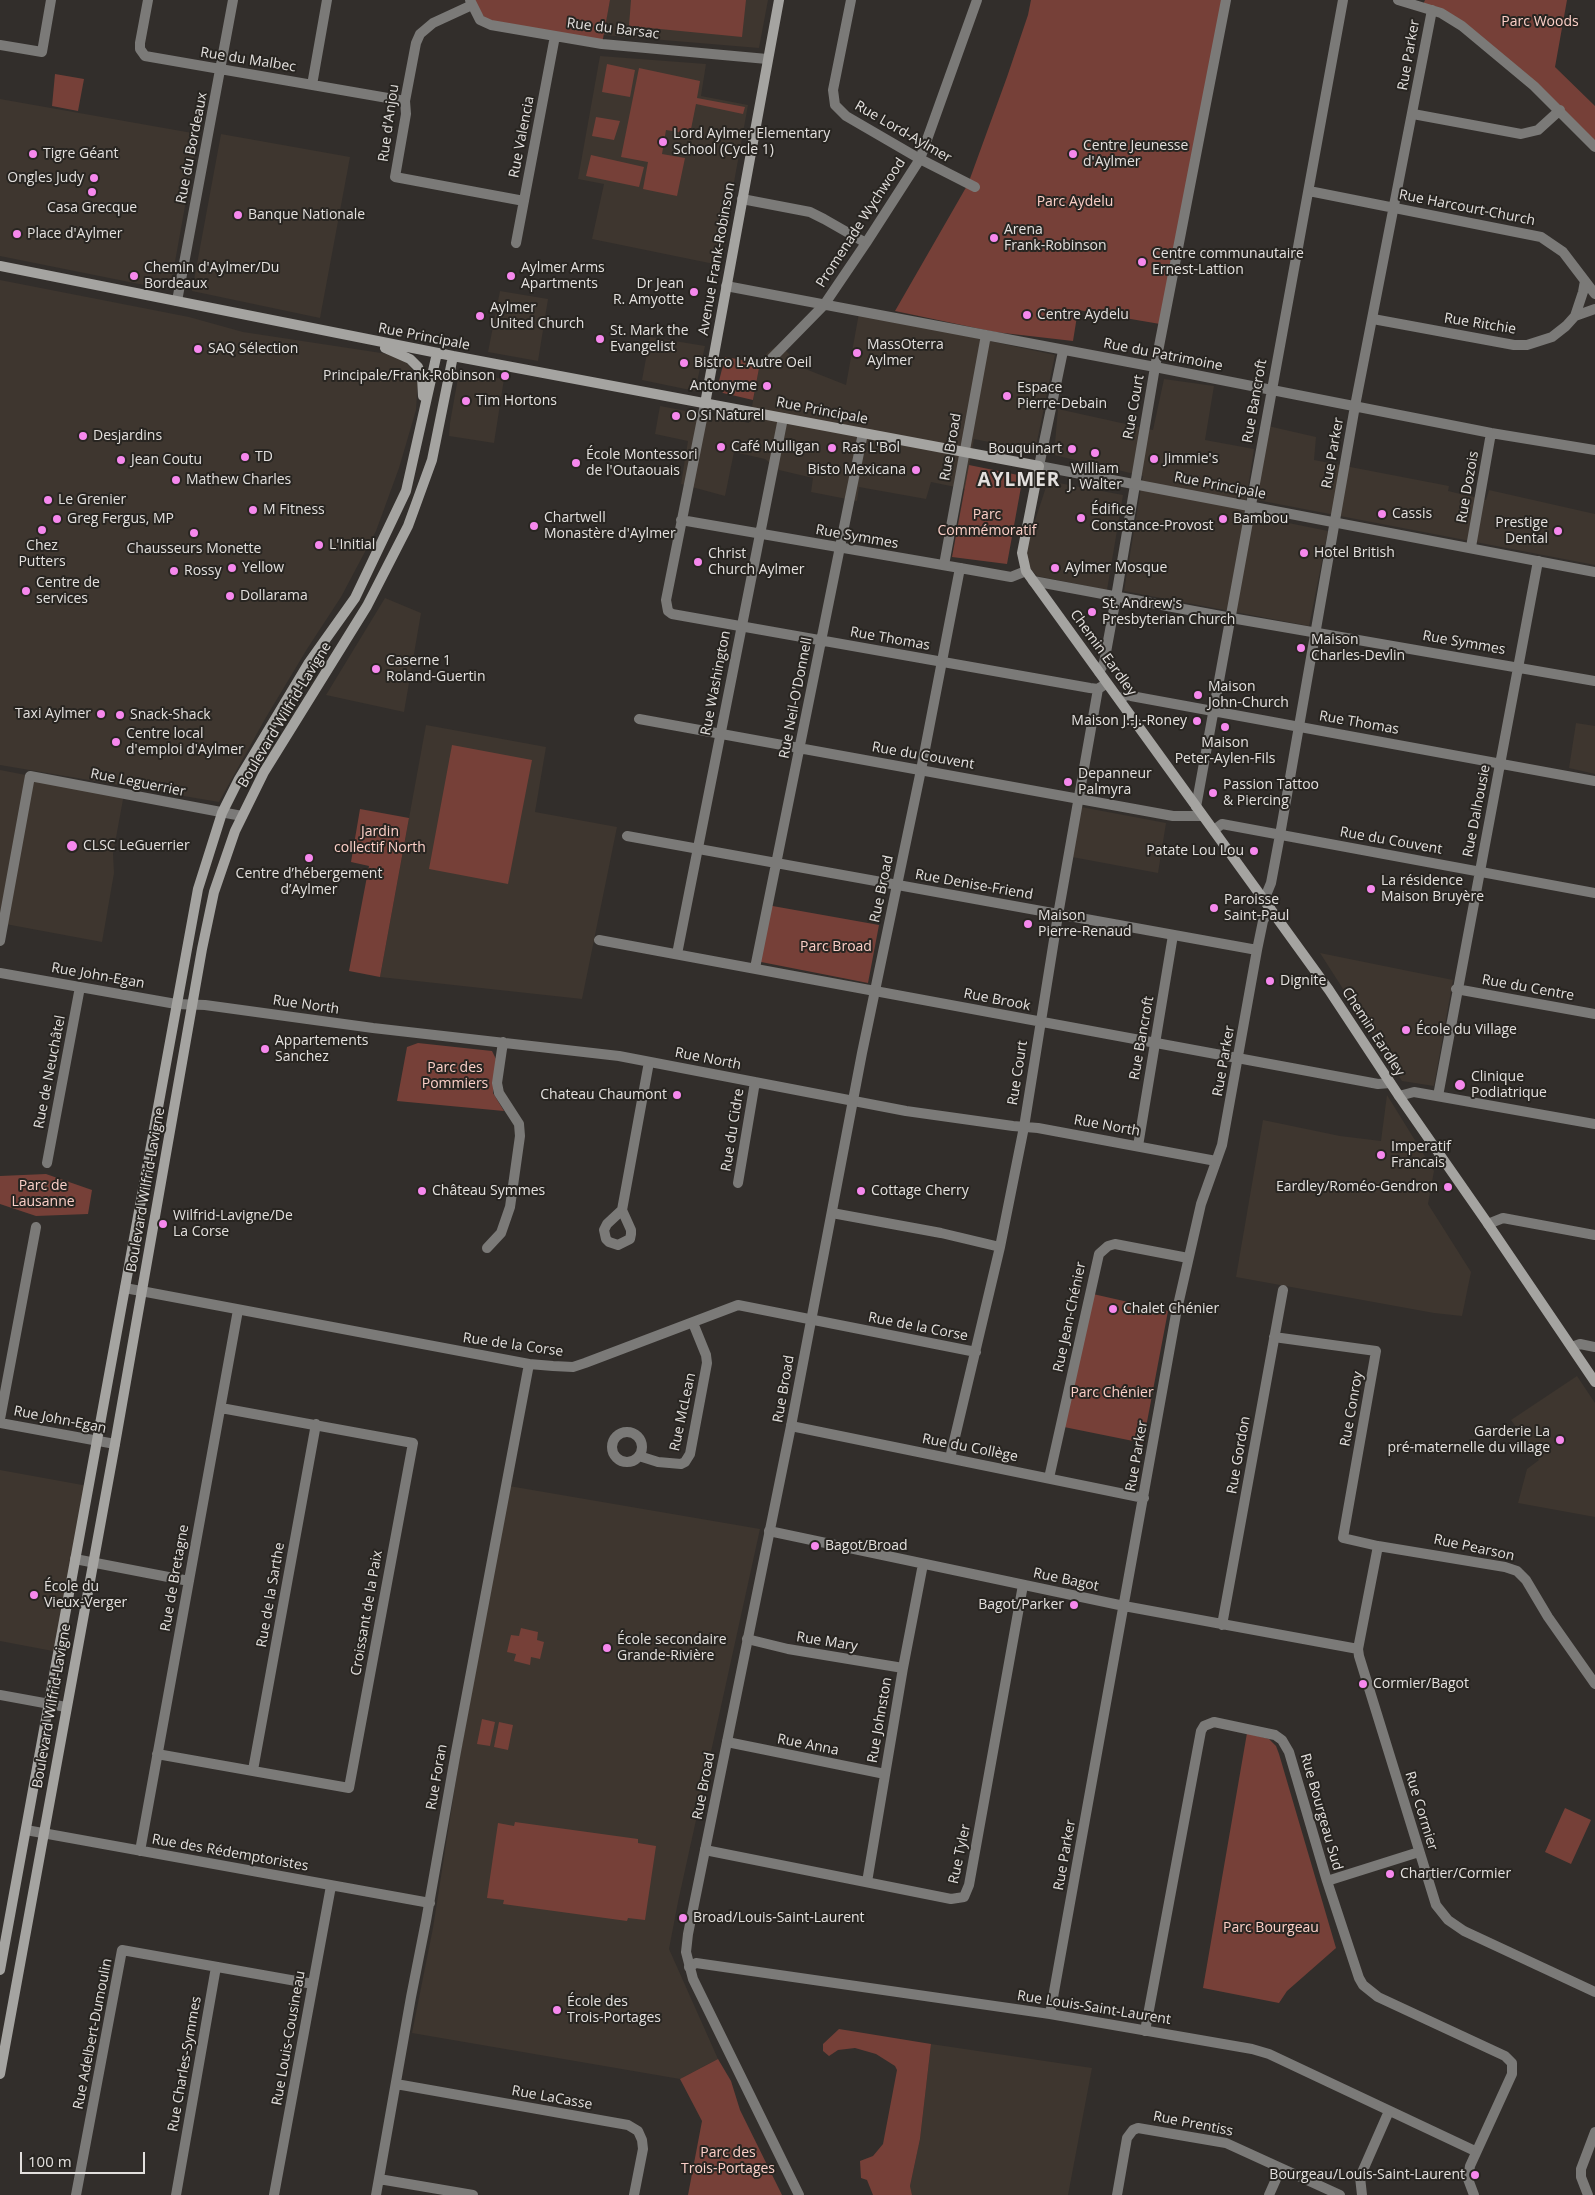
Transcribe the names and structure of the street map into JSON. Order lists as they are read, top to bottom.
{
  "streets": {
    "main road": [
      "Avenue Frank-Robinson",
      "Rue Principale",
      "Chemin Eardley",
      "Boulevard Wilfrid-Lavigne"
    ],
    "street": [
      "Rue du Barsac",
      "Rue Parker",
      "Rue du Malbec",
      "Rue d'Anjou",
      "Rue Lord-Aylmer",
      "Rue Valencia",
      "Rue du Bordeaux",
      "Rue Harcourt-Church",
      "Promenade Wychwood",
      "Rue Ritchie",
      "Rue du Patrimoine",
      "Rue Bancroft",
      "Rue Court",
      "Rue Broad",
      "Rue Dozois",
      "Rue Symmes",
      "Rue Thomas",
      "Rue Washington",
      "Rue Neil-O'Donnell",
      "Rue du Couvent",
      "Rue Leguerrier",
      "Rue Dalhousie",
      "Rue Denise-Friend",
      "Rue John-Egan",
      "Rue du Centre",
      "Rue Brook",
      "Rue North",
      "Rue de Neuchâtel",
      "Rue du Cidre",
      "Rue Jean-Chénier",
      "Rue de la Corse",
      "Rue Conroy",
      "Rue McLean",
      "Rue du Collège",
      "Rue Gordon",
      "Rue Pearson",
      "Rue de Bretagne",
      "Rue Bagot",
      "Rue de la Sarthe",
      "Croissant de la Paix",
      "Rue Mary",
      "Rue Johnston",
      "Rue Anna",
      "Rue Foran",
      "Rue Cormier",
      "Rue Bourgeau Sud",
      "Rue des Rédemptoristes",
      "Rue Tyler",
      "Rue Louis-Saint-Laurent",
      "Rue Adelbert-Dumoulin",
      "Rue Louis-Cousineau",
      "Rue Charles-Symmes",
      "Rue LaCasse",
      "Rue Prentiss"
    ]
  },
  "crossings": [
    ["Rue du Barsac", "Rue d'Anjou"],
    ["Rue du Barsac", "Rue Valencia"],
    ["Rue du Barsac", "Avenue Frank-Robinson"],
    ["Rue Parker", "Rue Harcourt-Church"],
    ["Rue Parker", "Rue Ritchie"],
    ["Rue Parker", "Rue Principale"],
    ["Rue Parker", "Rue du Patrimoine"],
    ["Rue Parker", "Rue Symmes"],
    ["Rue Parker", "Rue Thomas"],
    ["Rue Parker", "Chemin Eardley"],
    ["Rue Parker", "Rue du Couvent"],
    ["Rue Parker", "Rue Denise-Friend"],
    ["Rue Parker", "Rue Brook"],
    ["Rue Parker", "Rue North"],
    ["Rue Parker", "Rue Jean-Chénier"],
    ["Rue Parker", "Rue du Collège"],
    ["Rue Parker", "Rue Bagot"],
    ["Rue Parker", "Rue Louis-Saint-Laurent"],
    ["Rue du Malbec", "Rue d'Anjou"],
    ["Rue du Malbec", "Rue du Bordeaux"],
    ["Rue d'Anjou", "Rue Valencia"],
    ["Rue Lord-Aylmer", "Promenade Wychwood"],
    ["Rue du Bordeaux", "Rue Principale"],
    ["Rue Harcourt-Church", "Rue Ritchie"],
    ["Rue Harcourt-Church", "Rue Bancroft"],
    ["Promenade Wychwood", "Rue du Patrimoine"],
    ["Avenue Frank-Robinson", "Rue Principale"],
    ["Avenue Frank-Robinson", "Rue du Patrimoine"],
    ["Avenue Frank-Robinson", "Rue Symmes"],
    ["Avenue Frank-Robinson", "Rue Thomas"],
    ["Rue Principale", "Rue Bancroft"],
    ["Rue Principale", "Rue Court"],
    ["Rue Principale", "Rue Broad"],
    ["Rue Principale", "Rue Dozois"],
    ["Rue Principale", "Rue Washington"],
    ["Rue Principale", "Rue Neil-O'Donnell"],
    ["Rue Principale", "Boulevard Wilfrid-Lavigne"],
    ["Rue Principale", "Rue Dalhousie"],
    ["Rue du Patrimoine", "Rue Bancroft"],
    ["Rue du Patrimoine", "Rue Court"],
    ["Rue du Patrimoine", "Rue Broad"],
    ["Rue du Patrimoine", "Rue Dozois"],
    ["Rue Bancroft", "Rue Symmes"],
    ["Rue Bancroft", "Rue Thomas"],
    ["Rue Bancroft", "Chemin Eardley"],
    ["Rue Bancroft", "Rue du Couvent"],
    ["Rue Bancroft", "Rue Denise-Friend"],
    ["Rue Bancroft", "Rue Brook"],
    ["Rue Bancroft", "Rue North"],
    ["Rue Court", "Rue Symmes"],
    ["Rue Court", "Rue Thomas"],
    ["Rue Court", "Chemin Eardley"],
    ["Rue Court", "Rue du Couvent"],
    ["Rue Court", "Rue Denise-Friend"],
    ["Rue Court", "Rue Brook"],
    ["Rue Court", "Rue North"],
    ["Rue Court", "Rue de la Corse"],
    ["Rue Court", "Rue du Collège"],
    ["Rue Broad", "Rue Symmes"],
    ["Rue Broad", "Rue Thomas"],
    ["Rue Broad", "Rue du Couvent"],
    ["Rue Broad", "Rue Denise-Friend"],
    ["Rue Broad", "Rue Brook"],
    ["Rue Broad", "Rue North"],
    ["Rue Broad", "Rue de la Corse"],
    ["Rue Broad", "Rue du Collège"],
    ["Rue Broad", "Rue Bagot"],
    ["Rue Broad", "Rue Mary"],
    ["Rue Broad", "Rue Anna"],
    ["Rue Broad", "Rue Tyler"],
    ["Rue Broad", "Rue Louis-Saint-Laurent"],
    ["Rue Symmes", "Chemin Eardley"],
    ["Rue Symmes", "Rue Washington"],
    ["Rue Symmes", "Rue Neil-O'Donnell"],
    ["Rue Symmes", "Rue Dalhousie"],
    ["Rue Thomas", "Chemin Eardley"],
    ["Rue Thomas", "Rue Washington"],
    ["Rue Thomas", "Rue Neil-O'Donnell"],
    ["Rue Thomas", "Rue Dalhousie"],
    ["Chemin Eardley", "Rue du Couvent"],
    ["Chemin Eardley", "Rue Brook"],
    ["Rue Washington", "Rue du Couvent"],
    ["Rue Washington", "Rue Denise-Friend"],
    ["Rue Washington", "Rue Brook"],
    ["Rue Neil-O'Donnell", "Rue du Couvent"],
    ["Rue Neil-O'Donnell", "Rue Denise-Friend"],
    ["Rue Neil-O'Donnell", "Rue Brook"],
    ["Boulevard Wilfrid-Lavigne", "Rue Leguerrier"],
    ["Boulevard Wilfrid-Lavigne", "Rue John-Egan"],
    ["Boulevard Wilfrid-Lavigne", "Rue North"],
    ["Boulevard Wilfrid-Lavigne", "Rue de la Corse"],
    ["Boulevard Wilfrid-Lavigne", "Rue des Rédemptoristes"],
    ["Rue du Couvent", "Rue Dalhousie"],
    ["Rue Dalhousie", "Rue du Centre"],
    ["Rue John-Egan", "Rue North"],
    ["Rue John-Egan", "Rue de Neuchâtel"],
    ["Rue North", "Rue du Cidre"],
    ["Rue Jean-Chénier", "Rue du Collège"],
    ["Rue de la Corse", "Rue McLean"],
    ["Rue de la Corse", "Rue de Bretagne"],
    ["Rue de la Corse", "Rue Foran"],
    ["Rue Conroy", "Rue Gordon"],
    ["Rue Conroy", "Rue Pearson"],
    ["Rue Conroy", "Rue Cormier"],
    ["Rue Gordon", "Rue Bagot"],
    ["Rue Pearson", "Rue Cormier"],
    ["Rue de Bretagne", "Croissant de la Paix"],
    ["Rue de Bretagne", "Rue des Rédemptoristes"],
    ["Rue Bagot", "Rue Johnston"],
    ["Rue Bagot", "Rue Cormier"],
    ["Rue Bagot", "Rue Tyler"],
    ["Rue de la Sarthe", "Croissant de la Paix"],
    ["Rue Mary", "Rue Johnston"],
    ["Rue Johnston", "Rue Anna"],
    ["Rue Johnston", "Rue Tyler"],
    ["Rue Foran", "Rue des Rédemptoristes"],
    ["Rue Foran", "Rue LaCasse"],
    ["Rue Bourgeau Sud", "Rue Louis-Saint-Laurent"],
    ["Rue des Rédemptoristes", "Rue Louis-Cousineau"],
    ["Rue Adelbert-Dumoulin", "Rue Louis-Cousineau"],
    ["Rue Adelbert-Dumoulin", "Rue Charles-Symmes"]
  ],
  "districts": ["AYLMER"],
  "parks": [
    "Parc Woods",
    "Parc Aydelu",
    "Parc Commémoratif",
    "Jardin collectif North",
    "Parc Broad",
    "Parc des Pommiers",
    "Parc de Lausanne",
    "Parc Chénier",
    "Parc Bourgeau",
    "Parc des Trois-Portages"
  ],
  "places": [
    "Lord Aylmer Elementary School (Cycle 1)",
    "Tigre Géant",
    "Centre Jeunesse d'Aylmer",
    "Ongles Judy",
    "Casa Grecque",
    "Banque Nationale",
    "Place d'Aylmer",
    "Arena Frank-Robinson",
    "Centre communautaire Ernest-Lattion",
    "Chemin d'Aylmer/Du Bordeaux",
    "Aylmer Arms Apartments",
    "Dr Jean R. Amyotte",
    "Centre Aydelu",
    "Aylmer United Church",
    "St. Mark the Evangelist",
    "SAQ Sélection",
    "MassOterra Aylmer",
    "Bistro L'Autre Oeil",
    "Principale/Frank-Robinson",
    "Antonyme",
    "Espace Pierre-Debain",
    "Tim Hortons",
    "O Si Naturel",
    "Desjardins",
    "Café Mulligan",
    "Ras L'Bol",
    "Bouquinart",
    "William J. Walter",
    "TD",
    "Jimmie's",
    "Jean Coutu",
    "École Montessori de l'Outaouais",
    "Bisto Mexicana",
    "Mathew Charles",
    "Le Grenier",
    "M Fitness",
    "Cassis",
    "Édifice Constance-Provost",
    "Greg Fergus, MP",
    "Bambou",
    "Chartwell Monastère d'Aylmer",
    "Chez Putters",
    "Prestige Dental",
    "Chausseurs Monette",
    "L'Initial",
    "Hotel British",
    "Christ Church Aylmer",
    "Yellow",
    "Aylmer Mosque",
    "Rossy",
    "Centre de services",
    "Dollarama",
    "St. Andrew's Presbyterian Church",
    "Maison Charles-Devlin",
    "Caserne 1 Roland-Guertin",
    "Maison John-Church",
    "Taxi Aylmer",
    "Snack-Shack",
    "Maison J.-J.-Roney",
    "Maison Peter-Aylen-Fils",
    "Centre local d'emploi d'Aylmer",
    "Depanneur Palmyra",
    "Passion Tattoo & Piercing",
    "CLSC LeGuerrier",
    "Patate Lou Lou",
    "Centre d’hébergement d’Aylmer",
    "La résidence Maison Bruyère",
    "Paroisse Saint-Paul",
    "Maison Pierre-Renaud",
    "Dignite",
    "École du Village",
    "Appartements Sanchez",
    "Clinique Podiatrique",
    "Chateau Chaumont",
    "Imperatif Francais",
    "Eardley/Roméo-Gendron",
    "Château Symmes",
    "Cottage Cherry",
    "Wilfrid-Lavigne/De La Corse",
    "Chalet Chénier",
    "Garderie La pré-maternelle du village",
    "Bagot/Broad",
    "École du Vieux-Verger",
    "Bagot/Parker",
    "École secondaire Grande-Rivière",
    "Cormier/Bagot",
    "Chartier/Cormier",
    "Broad/Louis-Saint-Laurent",
    "École des Trois-Portages",
    "Bourgeau/Louis-Saint-Laurent"
  ],
  "scale_bar": "100 m"
}
